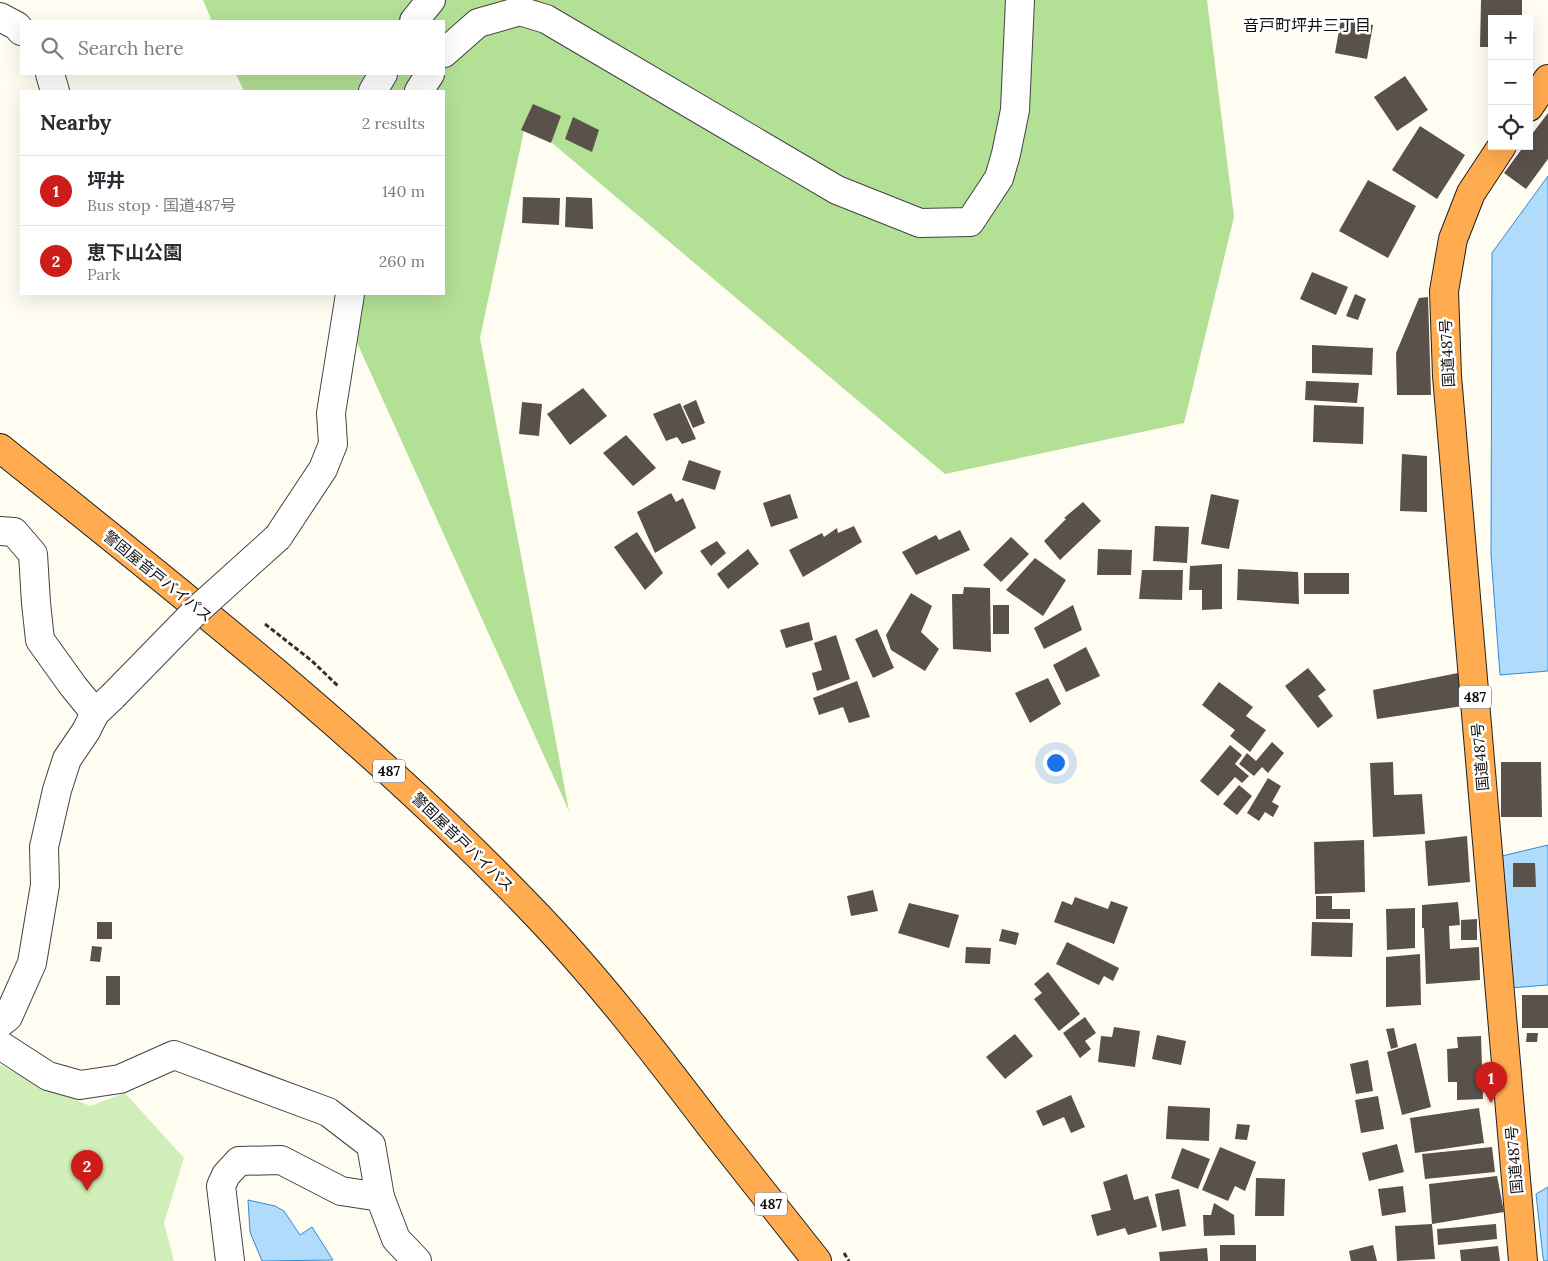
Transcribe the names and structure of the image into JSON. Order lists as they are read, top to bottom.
{
  "streets": {
    "highway": ["国道487号", "警固屋音戸バイパス", "487"]
  },
  "districts": ["音戸町坪井三丁目"],
  "page": {
    "map_buttons": ["+", "−"],
    "search": "Search here",
    "heading": ["Nearby", "2 results"],
    "list": [
      {
        "mark": "1",
        "name": "坪井",
        "note": "Bus stop · 国道487号",
        "value": "140 m"
      },
      {
        "mark": "2",
        "name": "恵下山公園",
        "note": "Park",
        "value": "260 m"
      }
    ],
    "pins": ["1", "2"]
  }
}
